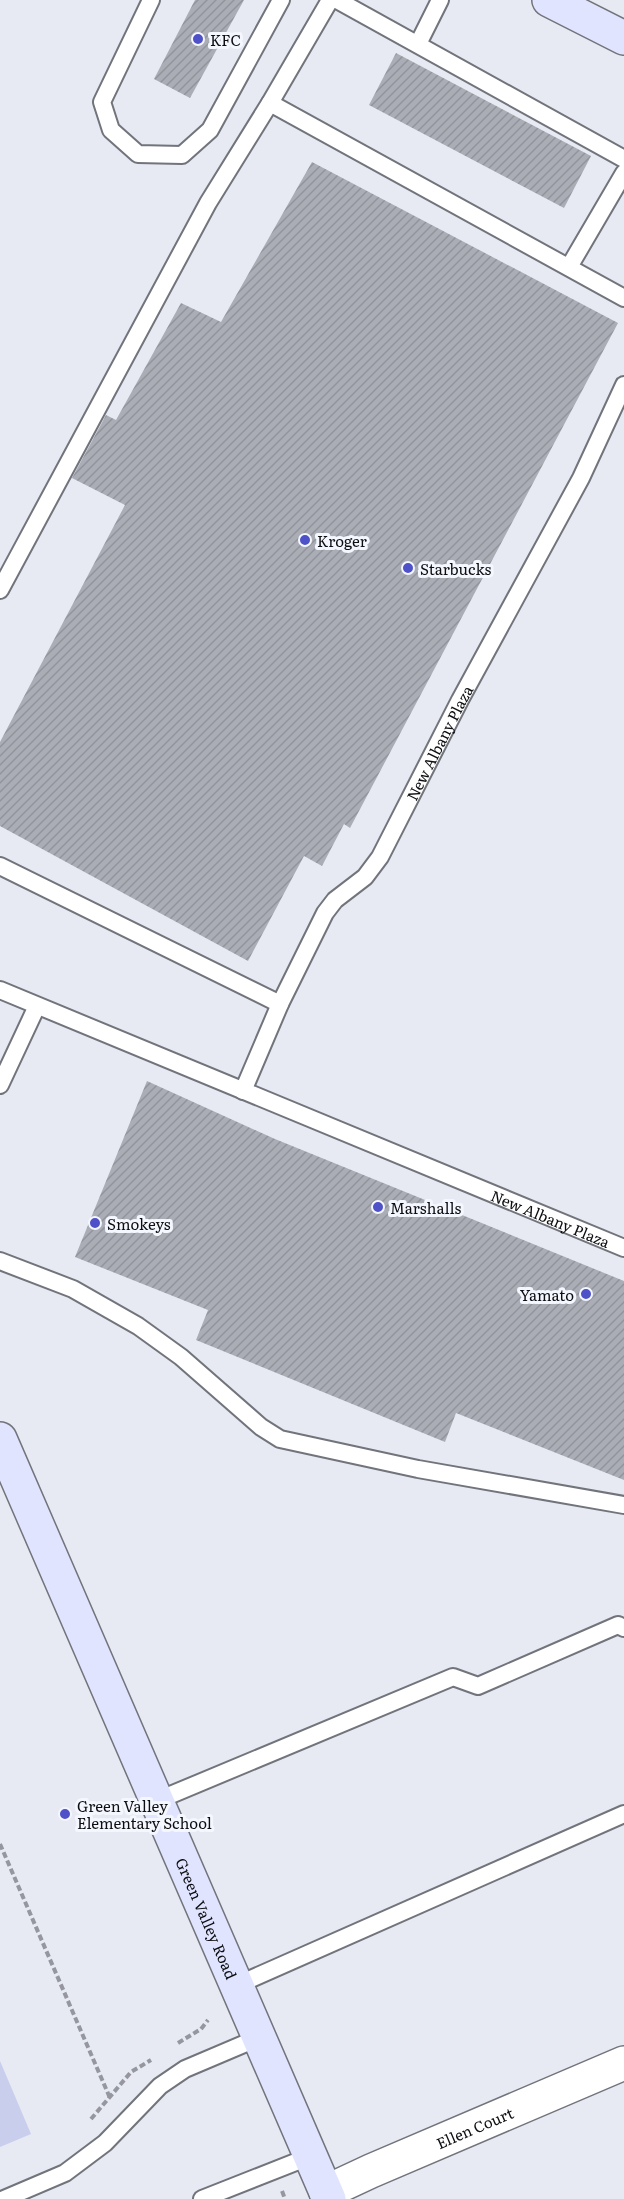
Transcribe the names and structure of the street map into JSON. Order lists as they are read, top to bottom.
{
  "streets": {
    "street": ["Green Valley Road", "Ellen Court"],
    "lane": ["New Albany Plaza"]
  },
  "crossings": [
    ["Green Valley Road", "Ellen Court"]
  ],
  "places": [
    "KFC",
    "Kroger",
    "Starbucks",
    "Marshalls",
    "Smokeys",
    "Yamato",
    "Green Valley Elementary School"
  ]
}
